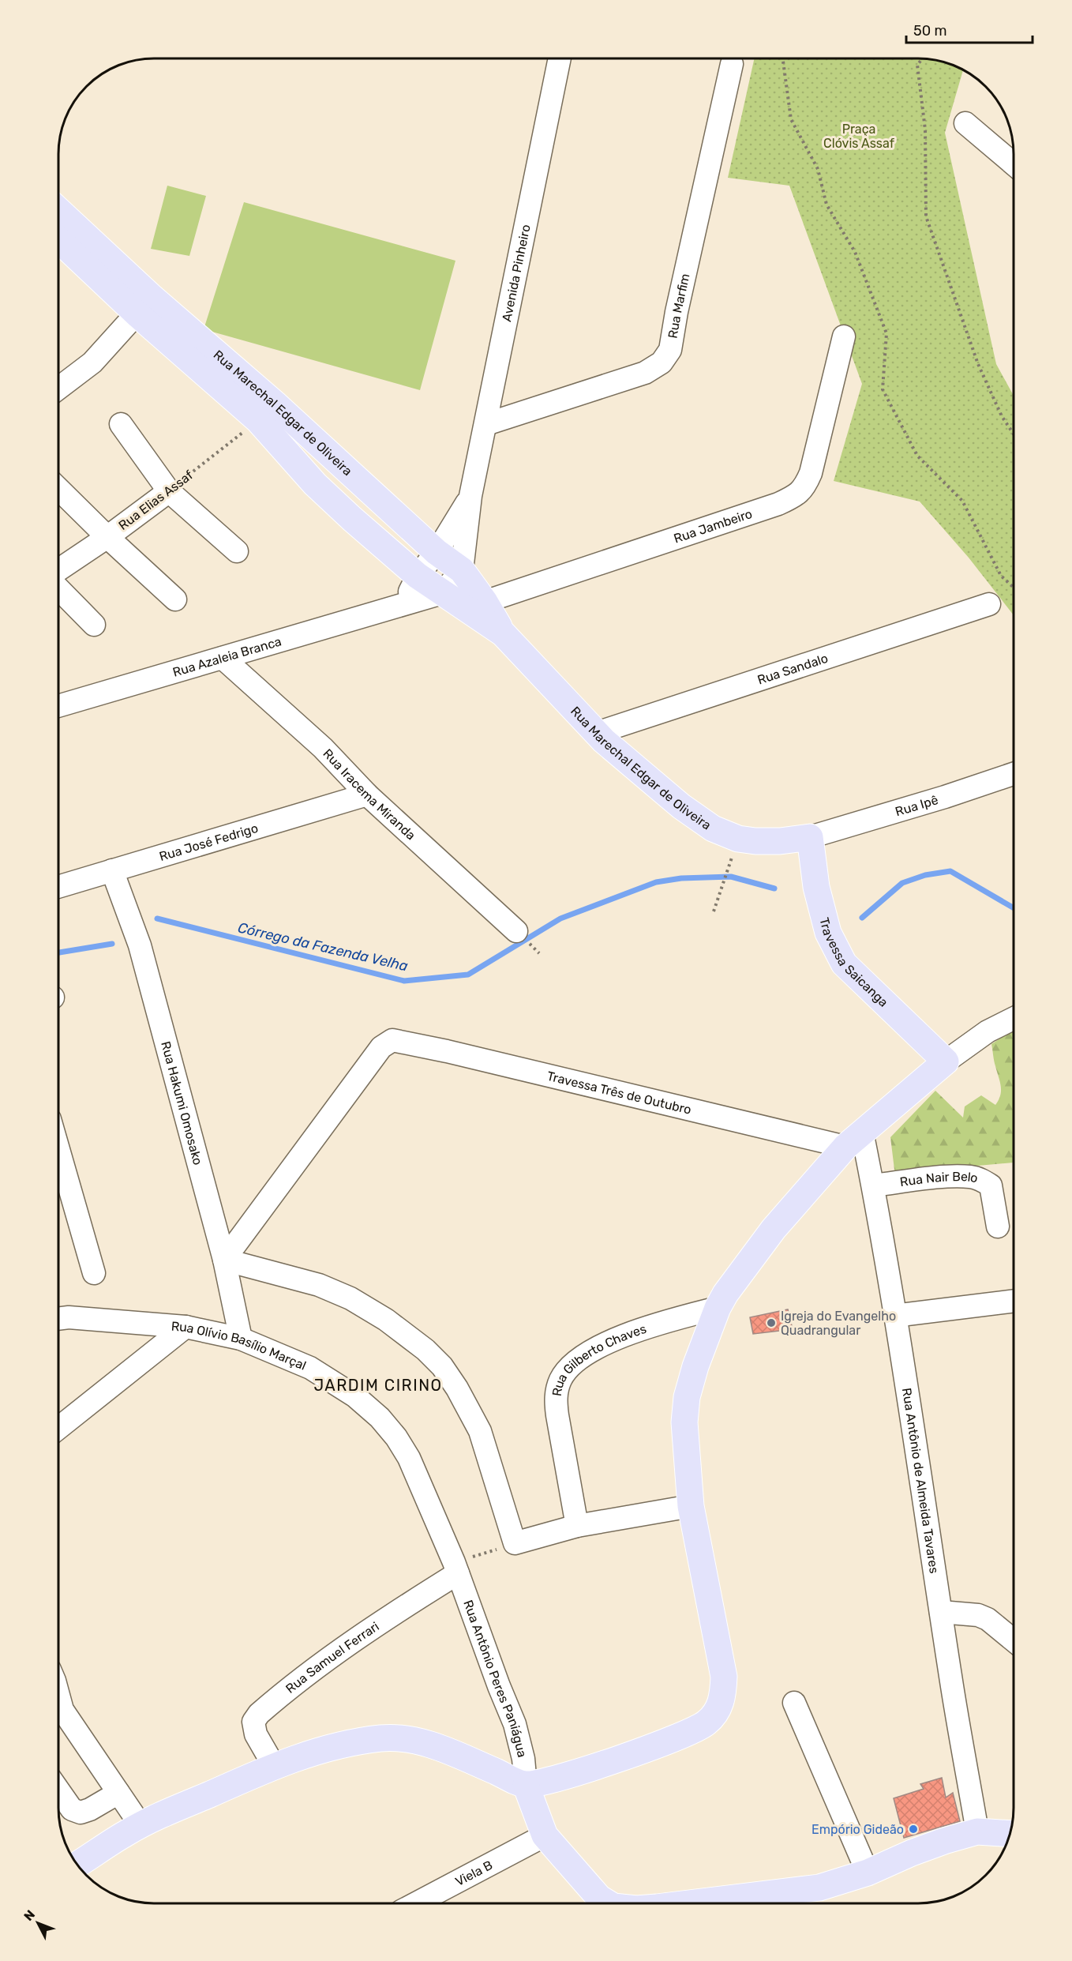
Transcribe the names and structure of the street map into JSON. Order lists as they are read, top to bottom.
{
  "streets": {
    "main road": ["Rua Marechal Edgar de Oliveira", "Travessa Saicanga"],
    "street": [
      "Avenida Pinheiro",
      "Rua Marfim",
      "Rua Elias Assaf",
      "Rua Jambeiro",
      "Rua Azaleia Branca",
      "Rua Sandalo",
      "Rua Iracema Miranda",
      "Rua Ipê",
      "Rua José Fedrigo",
      "Travessa Três de Outubro",
      "Rua Hakumi Omosako",
      "Rua Nair Belo",
      "Rua Olívio Basílio Marçal",
      "Rua Gilberto Chaves",
      "Rua Antônio de Almeida Tavares",
      "Rua Samuel Ferrari",
      "Rua Antônio Peres Paniágua",
      "Viela B"
    ]
  },
  "crossings": [
    ["Avenida Pinheiro", "Rua Marfim"],
    ["Avenida Pinheiro", "Rua Marechal Edgar de Oliveira"],
    ["Rua Marechal Edgar de Oliveira", "Rua Elias Assaf"],
    ["Rua Marechal Edgar de Oliveira", "Rua Jambeiro"],
    ["Rua Marechal Edgar de Oliveira", "Rua Azaleia Branca"],
    ["Rua Marechal Edgar de Oliveira", "Rua Sandalo"],
    ["Rua Marechal Edgar de Oliveira", "Rua Ipê"],
    ["Rua Marechal Edgar de Oliveira", "Travessa Saicanga"],
    ["Rua Azaleia Branca", "Rua Iracema Miranda"],
    ["Rua Iracema Miranda", "Rua José Fedrigo"],
    ["Rua Ipê", "Travessa Saicanga"],
    ["Rua José Fedrigo", "Rua Hakumi Omosako"],
    ["Travessa Três de Outubro", "Rua Hakumi Omosako"],
    ["Travessa Três de Outubro", "Rua Antônio de Almeida Tavares"],
    ["Rua Hakumi Omosako", "Rua Olívio Basílio Marçal"],
    ["Rua Nair Belo", "Rua Antônio de Almeida Tavares"],
    ["Rua Olívio Basílio Marçal", "Rua Samuel Ferrari"],
    ["Rua Olívio Basílio Marçal", "Rua Antônio Peres Paniágua"],
    ["Rua Samuel Ferrari", "Rua Antônio Peres Paniágua"]
  ],
  "districts": ["JARDIM CIRINO"],
  "water": ["Córrego da Fazenda Velha"],
  "parks": ["Praça Clóvis Assaf"],
  "places": ["Igreja do Evangelho Quadrangular", "Empório Gideão"],
  "scale_bar": "50 m",
  "north": "top left"
}
